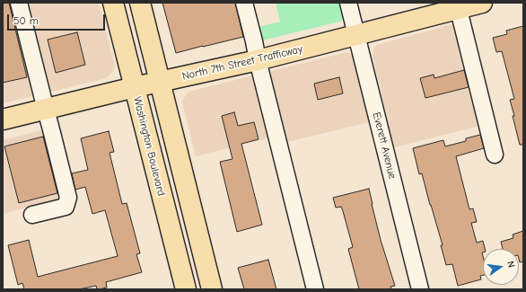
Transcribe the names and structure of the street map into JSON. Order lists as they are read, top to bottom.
{
  "streets": {
    "main road": ["North 7th Street Trafficway", "Washington Boulevard"],
    "street": ["Everett Avenue"]
  },
  "crossings": [
    ["North 7th Street Trafficway", "Everett Avenue"],
    ["North 7th Street Trafficway", "Washington Boulevard"]
  ],
  "scale_bar": "50 m",
  "north": "right"
}
